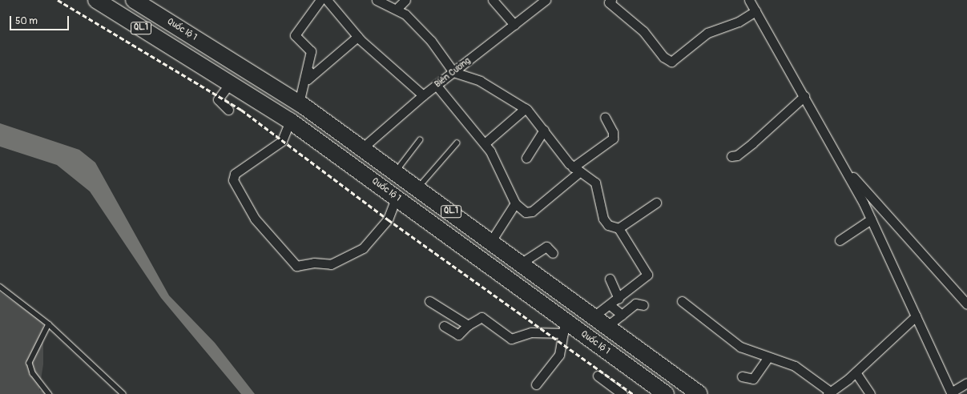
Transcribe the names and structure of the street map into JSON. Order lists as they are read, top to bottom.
{
  "streets": {
    "highway": ["QL.1", "Quốc lộ 1"],
    "street": ["Biên Cương"]
  },
  "crossings": [
    ["Quốc lộ 1", "Biên Cương"]
  ],
  "scale_bar": "50 m"
}
